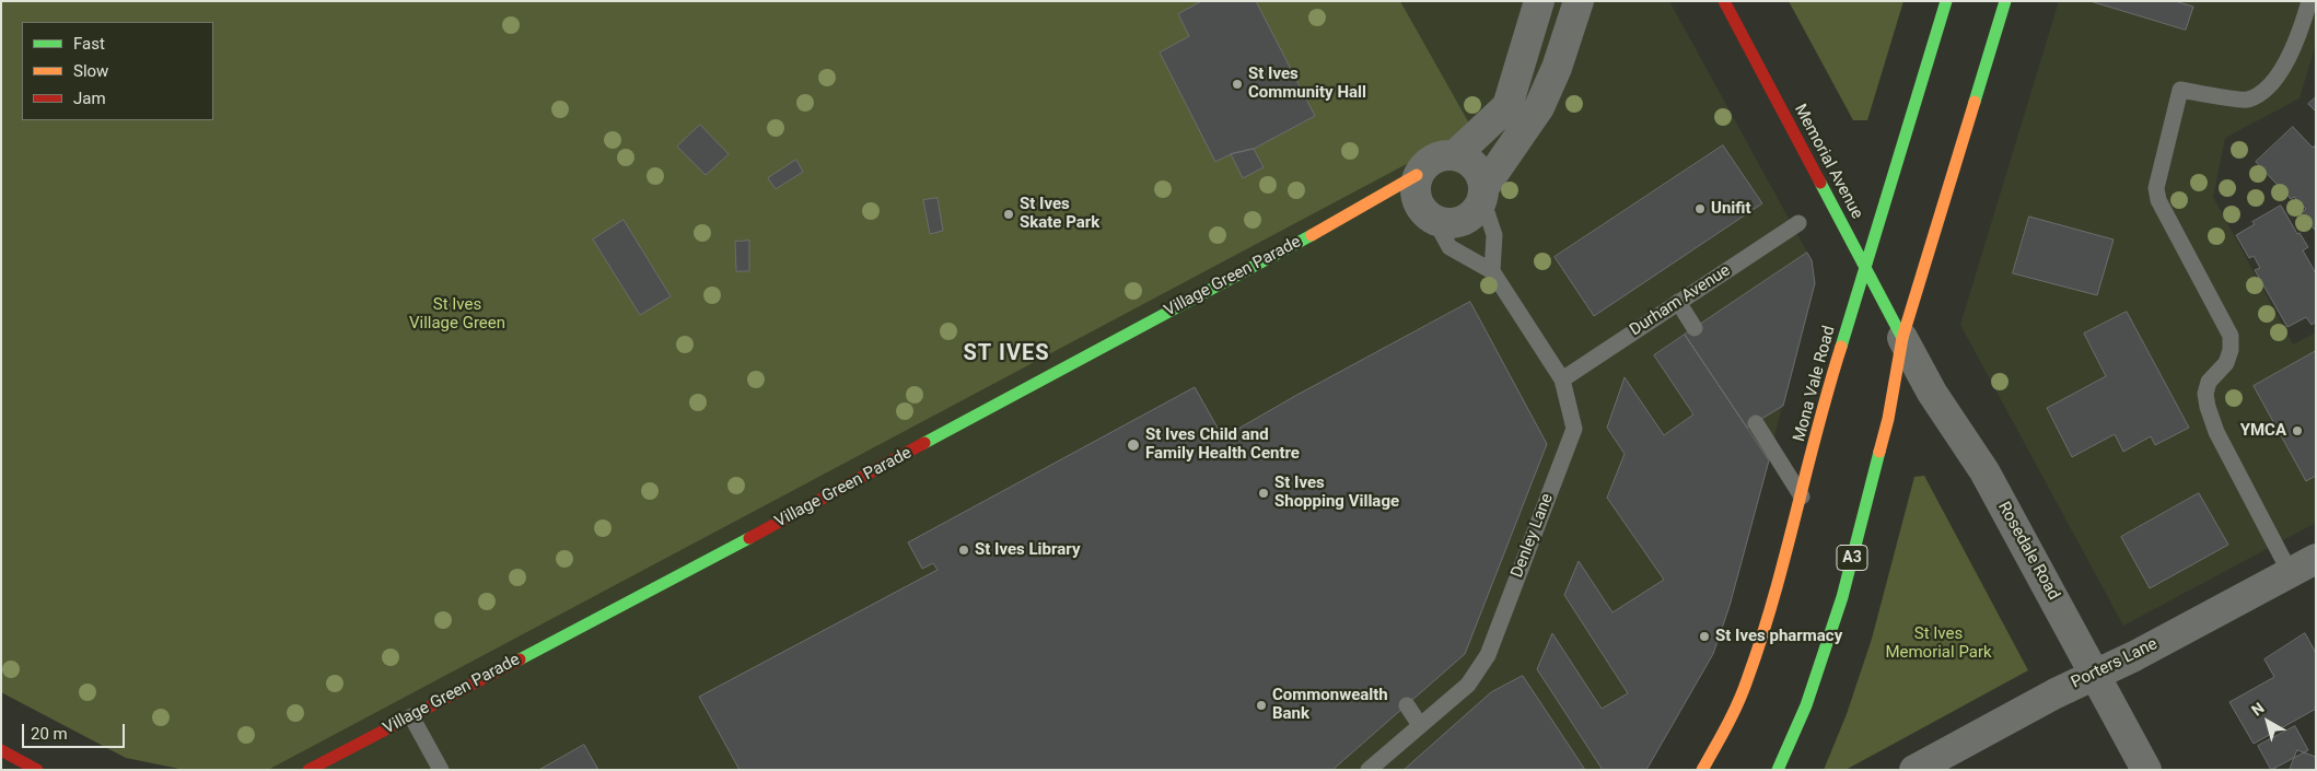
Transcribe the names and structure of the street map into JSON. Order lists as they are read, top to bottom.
{
  "streets": {
    "main road": [
      "Memorial Avenue",
      "Village Green Parade",
      "Mona Vale Road",
      "A3"
    ],
    "street": ["Rosedale Road", "Porters Lane"],
    "lane": ["Durham Avenue", "Denley Lane"]
  },
  "crossings": [
    ["Memorial Avenue", "Mona Vale Road"],
    ["Memorial Avenue", "Rosedale Road"],
    ["Memorial Avenue", "A3"],
    ["Village Green Parade", "Denley Lane"],
    ["Durham Avenue", "Denley Lane"],
    ["Rosedale Road", "A3"],
    ["Rosedale Road", "Porters Lane"]
  ],
  "districts": ["ST IVES"],
  "parks": ["St Ives Village Green", "St Ives Memorial Park"],
  "places": [
    "St Ives Community Hall",
    "Unifit",
    "St Ives Skate Park",
    "YMCA",
    "St Ives Child and Family Health Centre",
    "St Ives Shopping Village",
    "St Ives Library",
    "St Ives pharmacy",
    "Commonwealth Bank"
  ],
  "legend": ["Fast", "Slow", "Jam"],
  "scale_bar": "20 m",
  "north": "top left"
}
